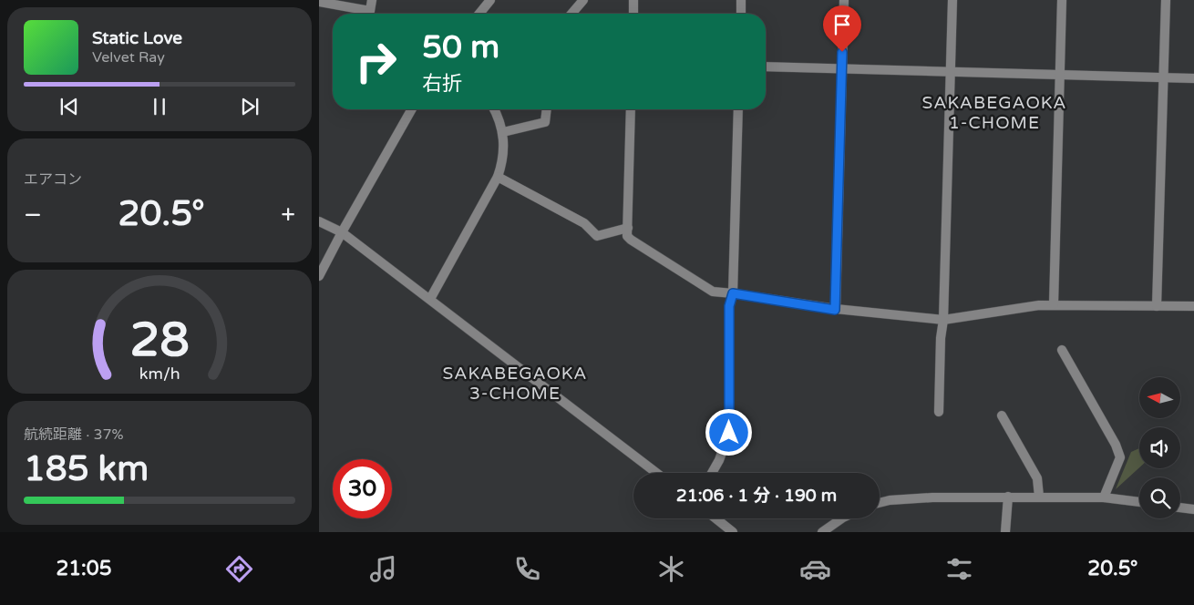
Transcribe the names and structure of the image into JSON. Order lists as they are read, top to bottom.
{
  "districts": ["SAKABEGAOKA 1-CHOME", "SAKABEGAOKA 3-CHOME"],
  "north": "left",
  "page": {
    "turn": ["50 m", "右折"],
    "song": ["Static Love", "Velvet Ray"],
    "tile": [
      "エアコン",
      ["航続距離 · 37%", "185 km"]
    ],
    "heat": ["−", "20.5°", "+"],
    "limit": "30",
    "trip": "21:06 · 1 分 · 190 m",
    "tabs": ["21:05", "20.5°"],
    "gauge": ["28", "km/h"]
  }
}
